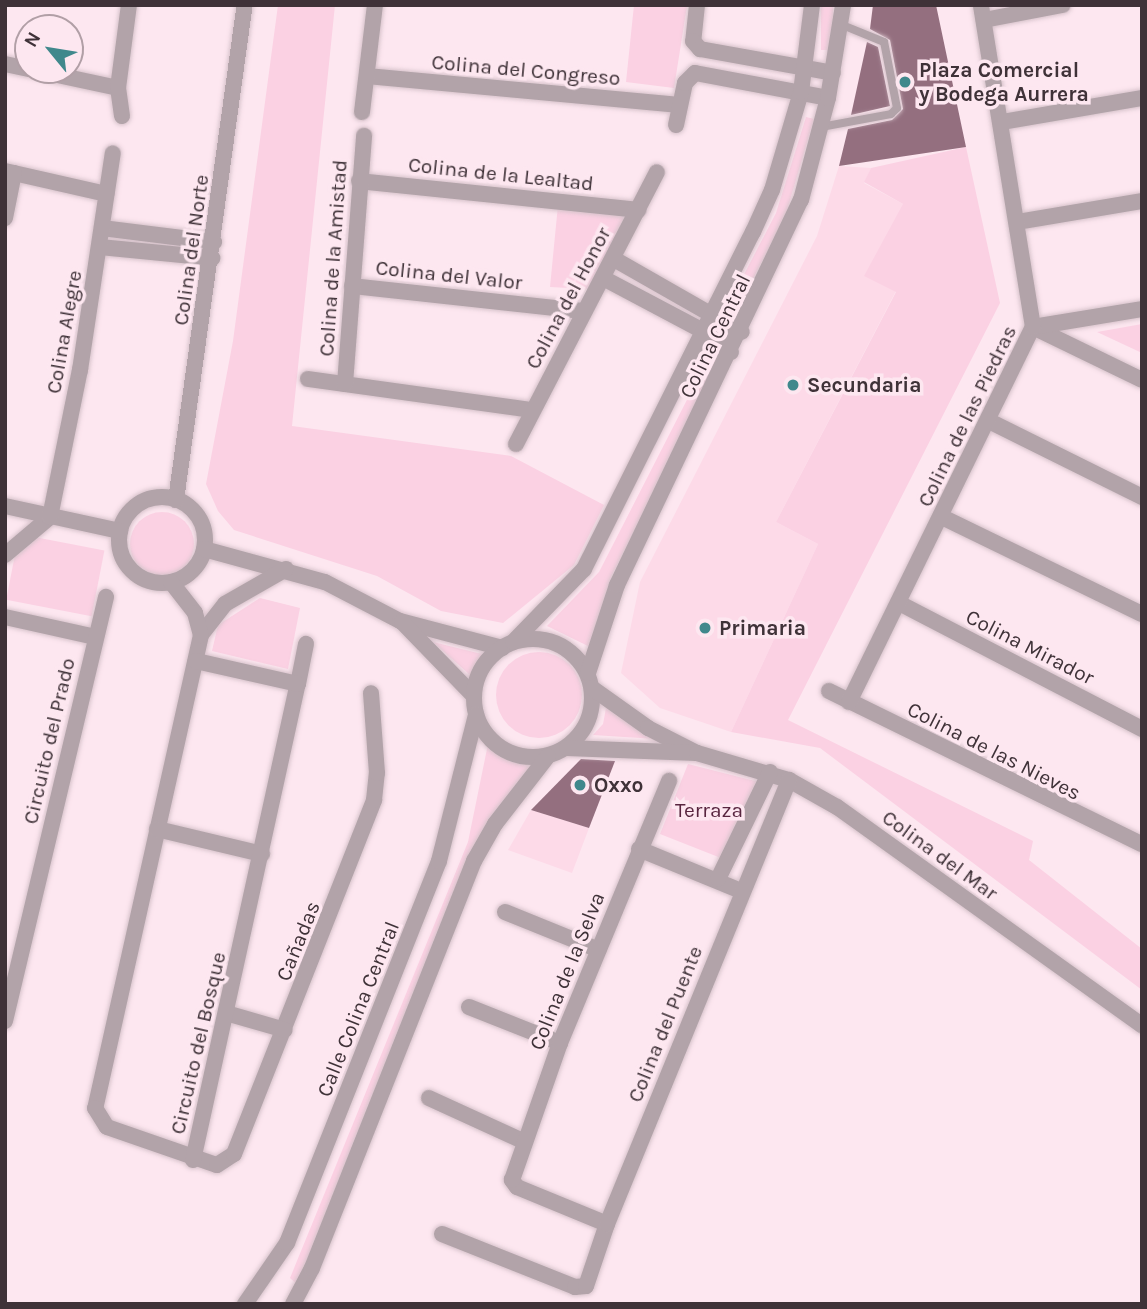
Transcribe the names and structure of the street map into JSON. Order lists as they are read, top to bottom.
{
  "streets": {
    "street": [
      "Colina del Congreso",
      "Colina de la Lealtad",
      "Colina del Norte",
      "Colina de la Amistad",
      "Colina del Valor",
      "Colina del Honor",
      "Colina Alegre",
      "Colina Central",
      "Colina de las Piedras",
      "Colina Mirador",
      "Circuito del Prado",
      "Colina de las Nieves",
      "Colina del Mar",
      "Cañadas",
      "Colina de la Selva",
      "Calle Colina Central",
      "Colina del Puente",
      "Circuito del Bosque"
    ]
  },
  "crossings": [
    ["Colina de la Lealtad", "Colina de la Amistad"],
    ["Colina de la Lealtad", "Colina del Honor"],
    ["Colina de la Amistad", "Colina del Valor"],
    ["Colina del Valor", "Colina del Honor"],
    ["Colina Central", "Colina del Mar"],
    ["Colina Central", "Calle Colina Central"],
    ["Colina de las Piedras", "Colina Mirador"],
    ["Colina de las Piedras", "Colina de las Nieves"],
    ["Colina del Mar", "Calle Colina Central"],
    ["Colina del Mar", "Colina del Puente"],
    ["Cañadas", "Circuito del Bosque"],
    ["Colina de la Selva", "Colina del Puente"]
  ],
  "parks": ["Terraza"],
  "places": [
    "Plaza Comercial y Bodega Aurrera",
    "Secundaria",
    "Primaria",
    "Oxxo"
  ],
  "north": "top left"
}
